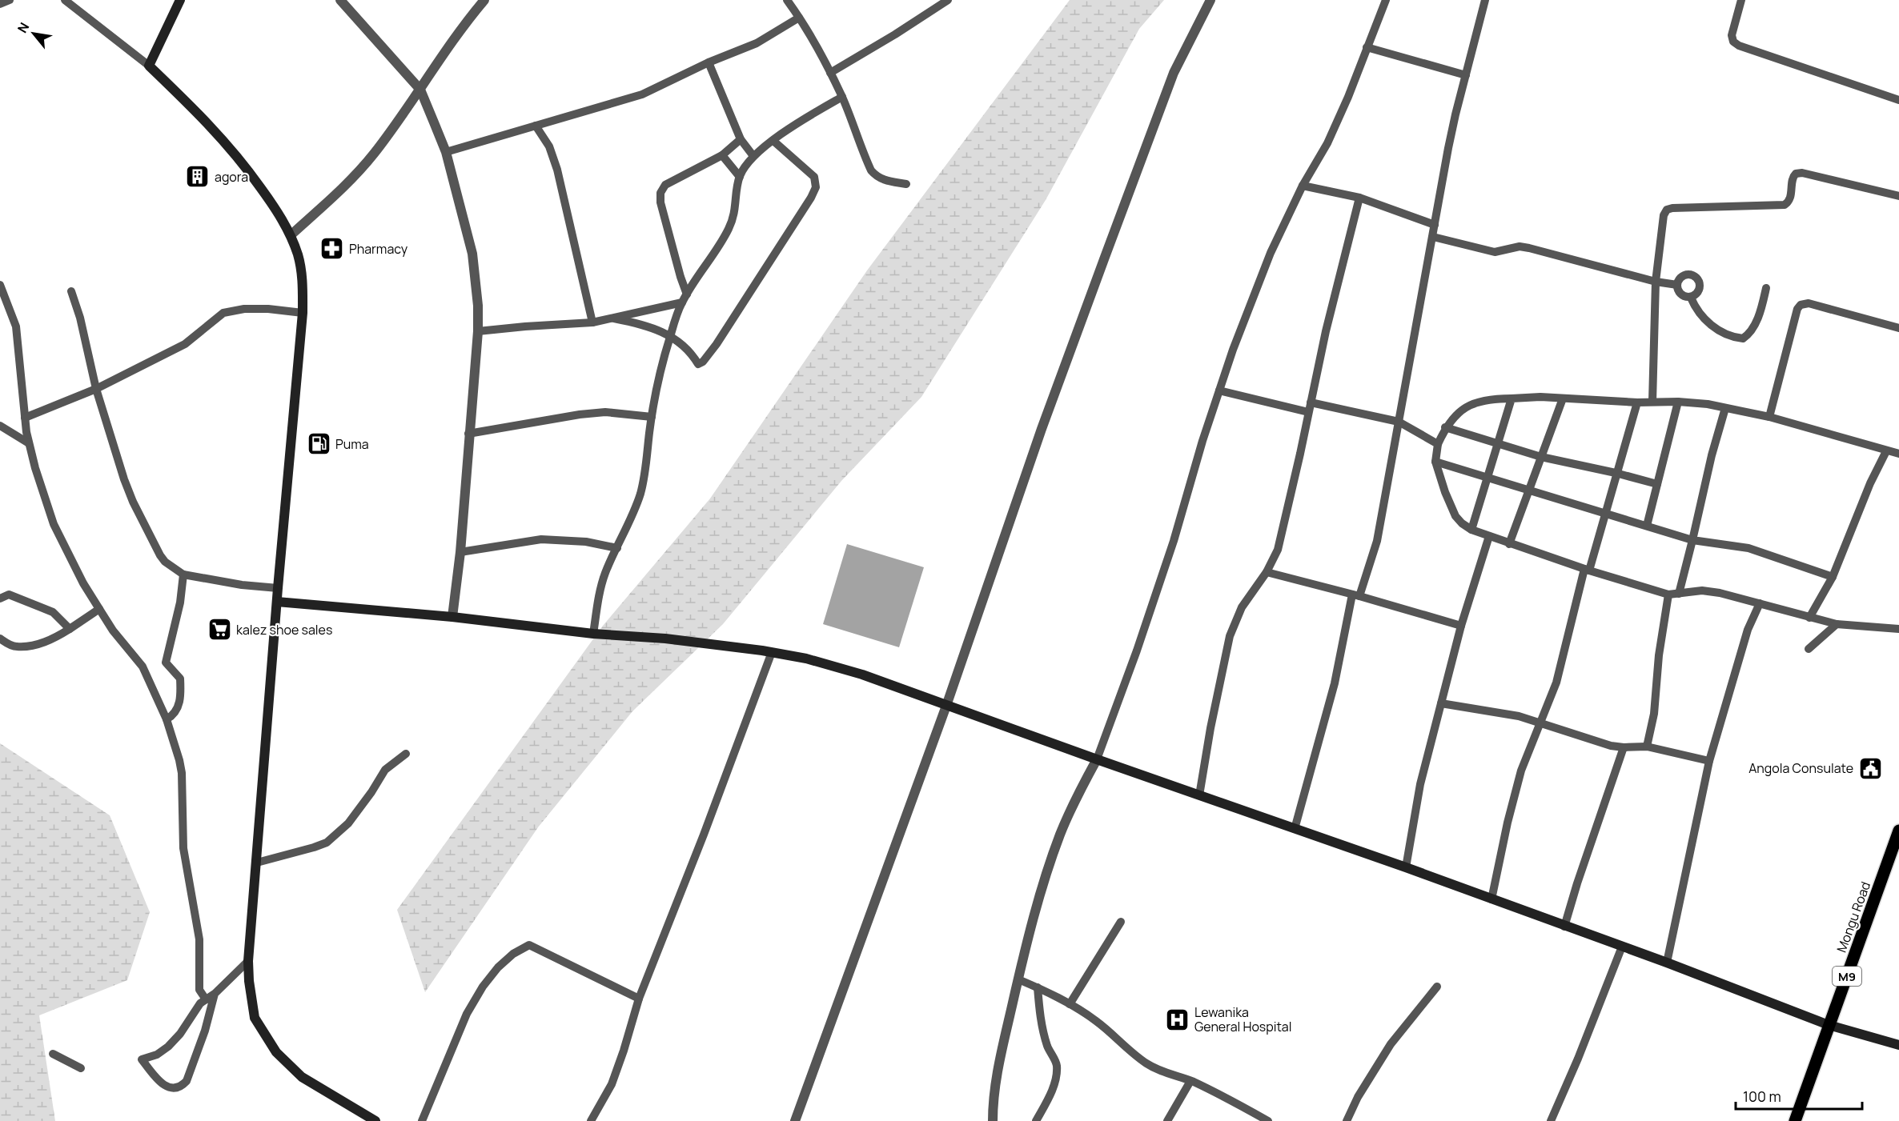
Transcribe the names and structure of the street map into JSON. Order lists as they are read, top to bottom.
{
  "streets": {
    "main road": ["Mongu Road", "M9"]
  },
  "places": {
    "building": ["agora"],
    "pharmacy": ["Pharmacy"],
    "fuel station": ["Puma"],
    "supermarket": ["kalez shoe sales"],
    "public building": ["Angola Consulate"],
    "hospital": ["Lewanika General Hospital"]
  },
  "scale_bar": "100 m",
  "north": "top left"
}
